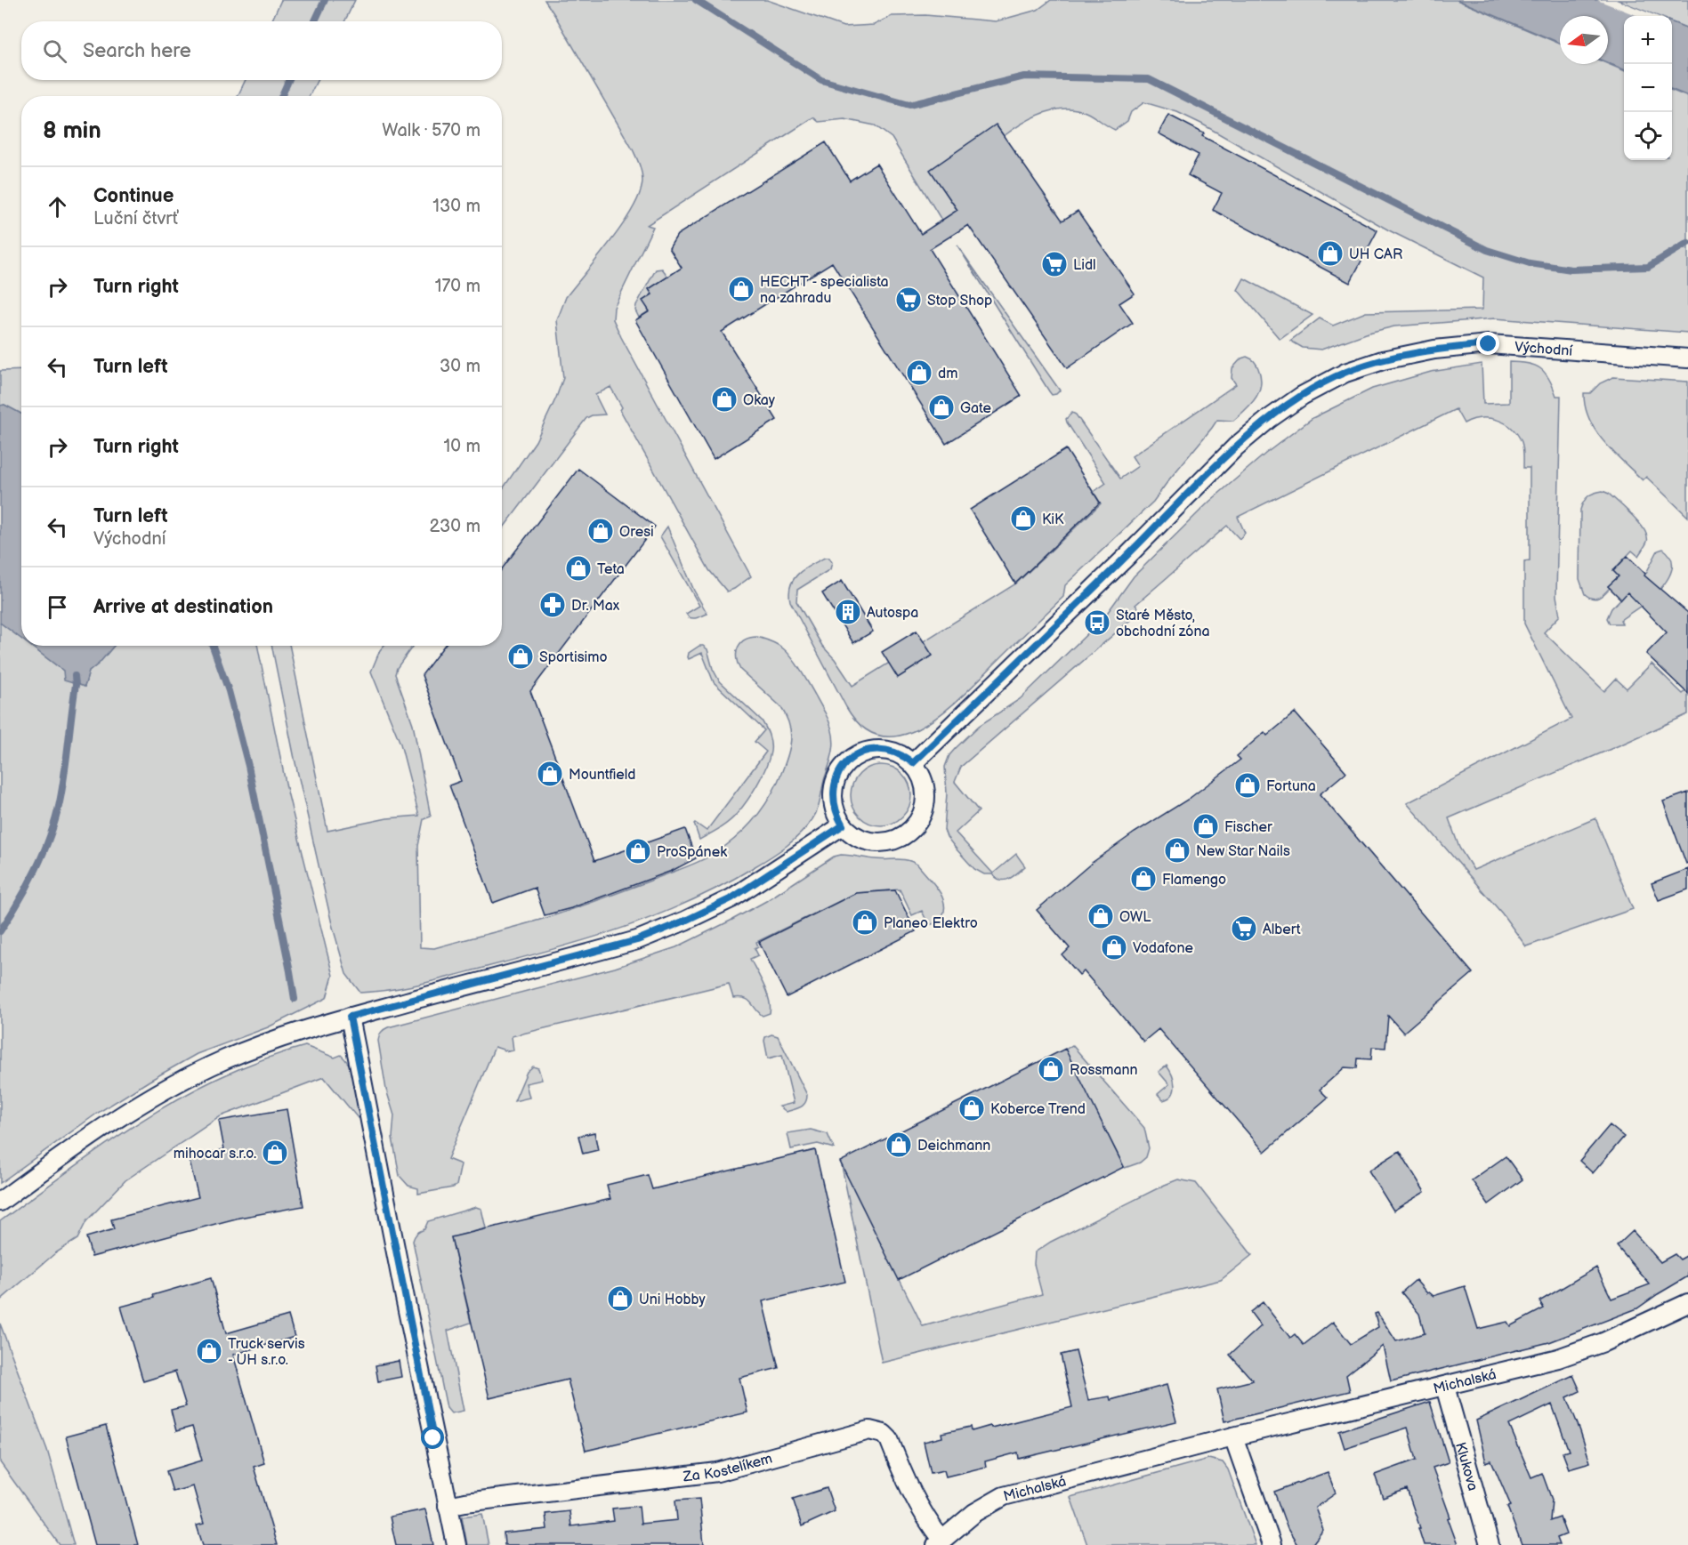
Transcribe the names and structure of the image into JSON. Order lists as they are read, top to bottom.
{
  "streets": {
    "street": [
      "Východní",
      "Michalská",
      "Za Kostelíkem",
      "Klukova"
    ]
  },
  "crossings": [
    ["Michalská", "Za Kostelíkem"],
    ["Michalská", "Klukova"]
  ],
  "places": {
    "shop": [
      "UH CAR",
      "HECHT - specialista na zahradu",
      "dm",
      "Okay",
      "Gate",
      "KiK",
      "Oresi",
      "Teta",
      "Sportisimo",
      "Mountfield",
      "Fortuna",
      "Fischer",
      "New Star Nails",
      "ProSpánek",
      "Flamengo",
      "OWL",
      "Planeo Elektro",
      "Vodafone",
      "Rossmann",
      "Koberce Trend",
      "Deichmann",
      "mihocar s.r.o.",
      "Uni Hobby",
      "Truck servis - UH s.r.o."
    ],
    "supermarket": ["Lidl", "Stop Shop", "Albert"],
    "pharmacy": ["Dr. Max"],
    "building": ["Autospa"],
    "bus stop": ["Staré Město, obchodní zóna"]
  },
  "north": "left",
  "page": {
    "map_buttons": ["+", "−"],
    "search": "Search here",
    "heading": ["8 min", "Walk · 570 m"],
    "list": [
      ["Continue", "Luční čtvrť", "130 m"],
      ["Turn right", "170 m"],
      ["Turn left", "30 m"],
      ["Turn right", "10 m"],
      ["Turn left", "Východní", "230 m"],
      "Arrive at destination"
    ]
  }
}
